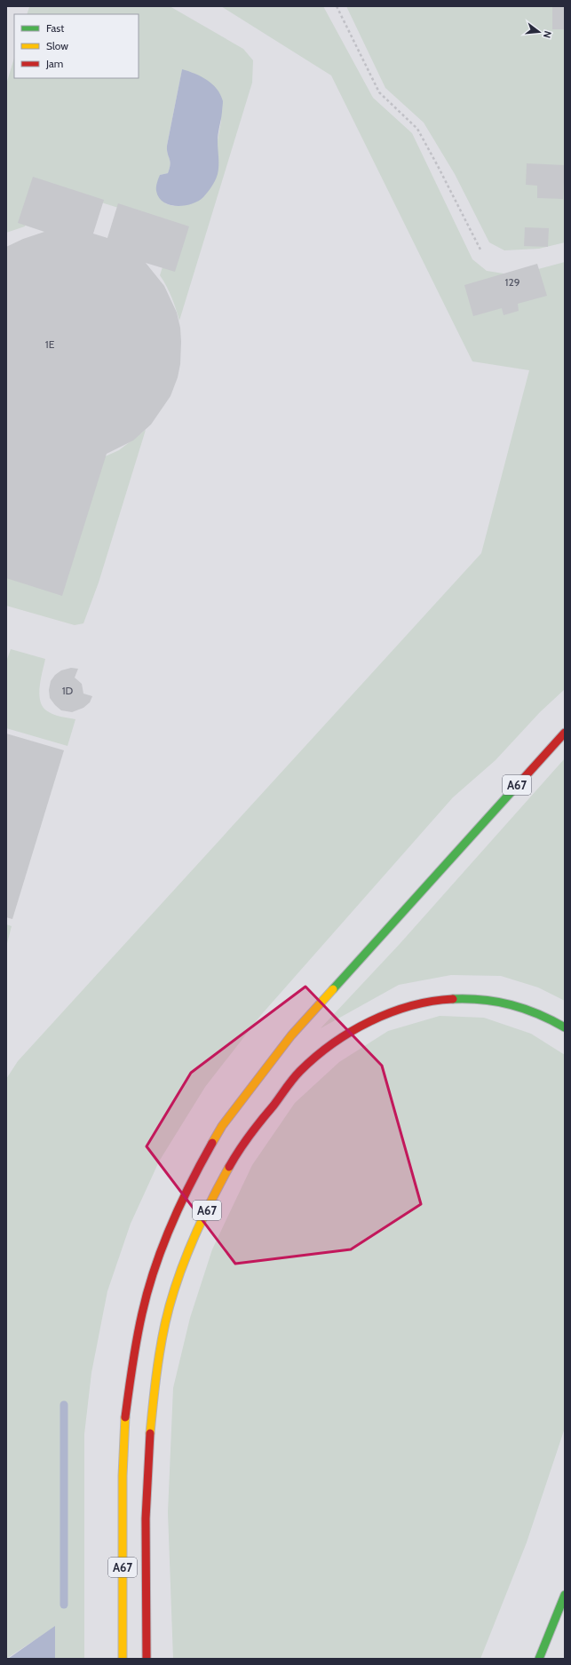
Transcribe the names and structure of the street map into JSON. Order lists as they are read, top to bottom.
{
  "streets": {
    "highway": ["A67"]
  },
  "house_numbers": ["129", "1E", "1D"],
  "legend": ["Fast", "Slow", "Jam"],
  "north": "right"
}
